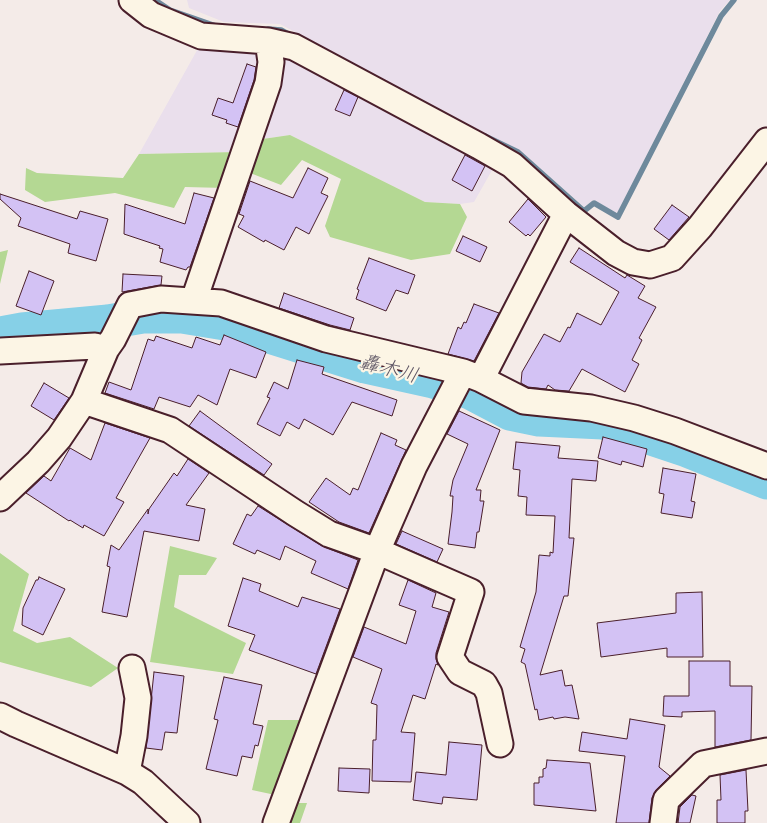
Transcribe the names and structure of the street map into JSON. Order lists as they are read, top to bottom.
{
  "water": ["轟木川"]
}
